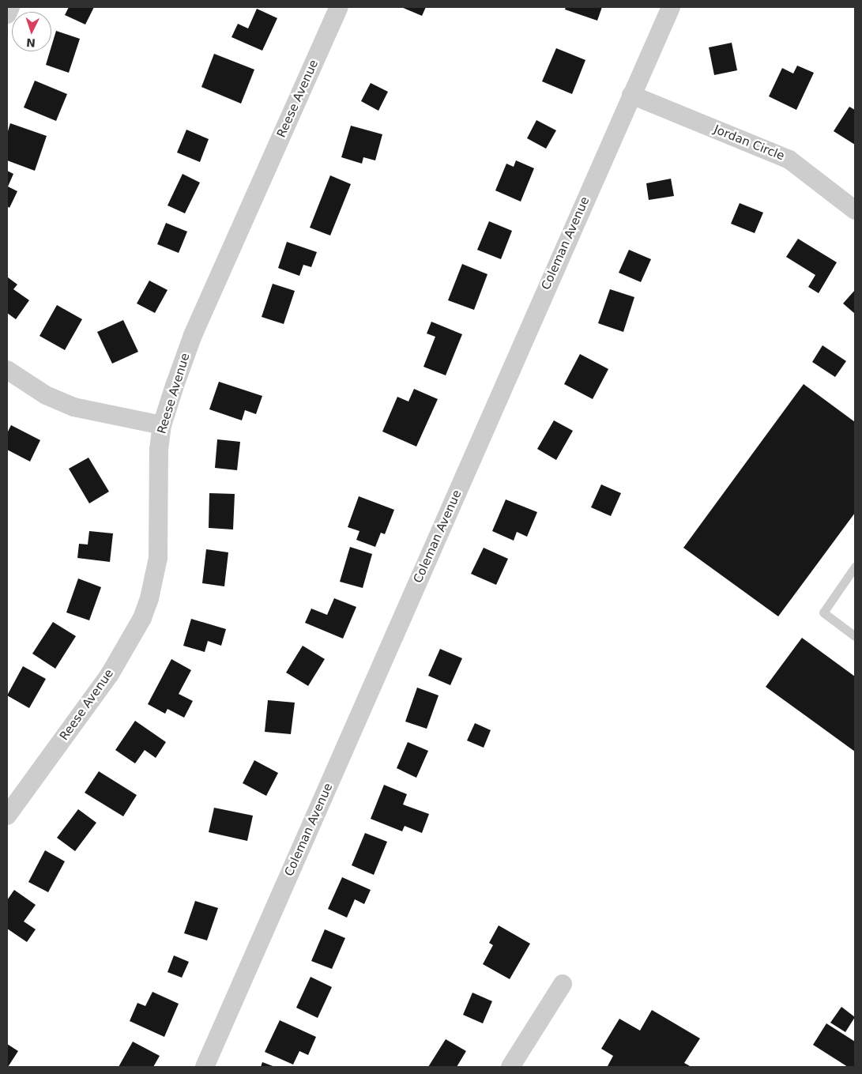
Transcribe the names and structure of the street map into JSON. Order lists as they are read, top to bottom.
{
  "streets": {
    "street": ["Reese Avenue", "Jordan Circle", "Coleman Avenue"]
  },
  "crossings": [
    ["Jordan Circle", "Coleman Avenue"]
  ],
  "north": "bottom"
}
